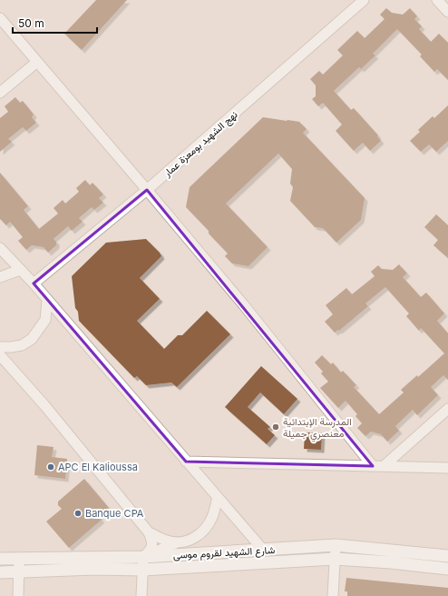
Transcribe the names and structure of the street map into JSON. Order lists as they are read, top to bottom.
{
  "streets": {
    "street": ["نهج الشهيد بومعزة عمار", "شارع الشهيد لقروم موسى"]
  },
  "places": ["المدرسة الإبتدائية معنصري جميلة", "APC El Kalioussa", "Banque CPA"],
  "scale_bar": "50 m"
}
